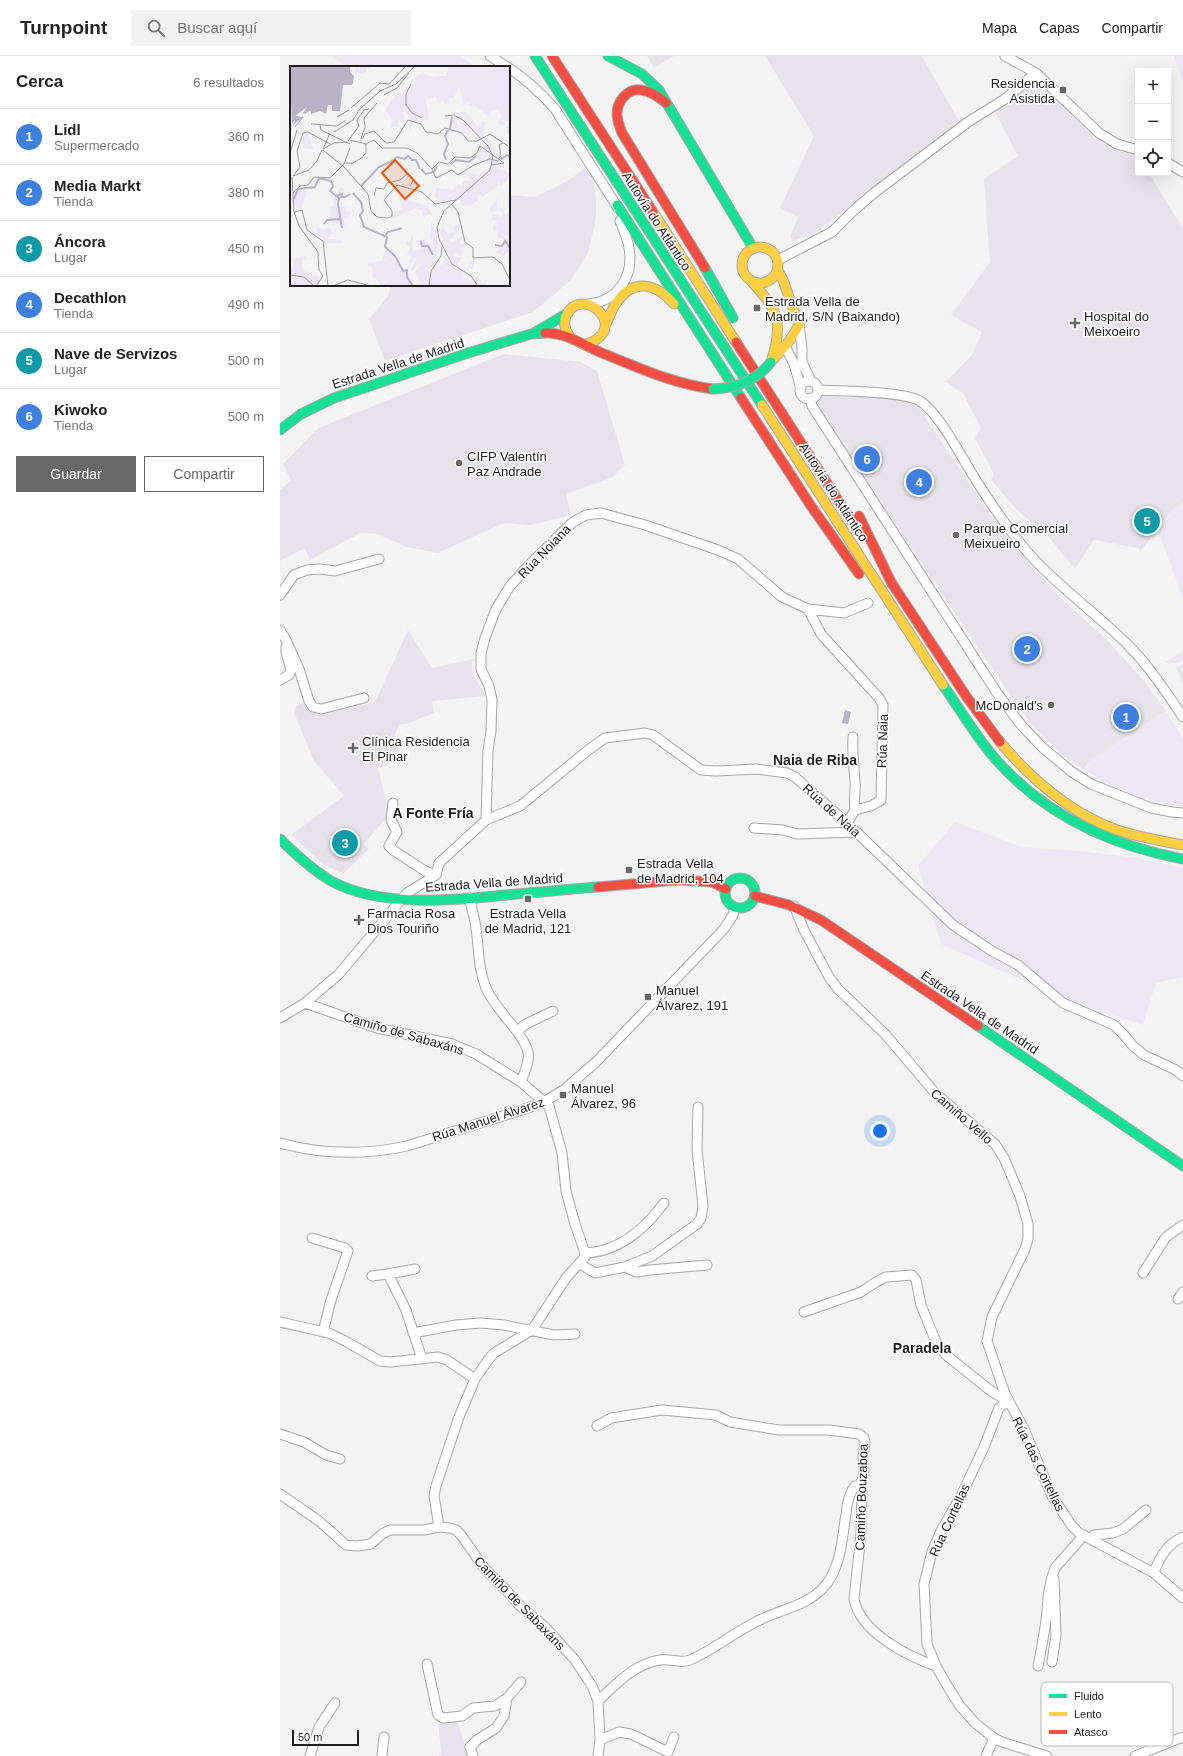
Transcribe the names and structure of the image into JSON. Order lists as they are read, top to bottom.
{
  "streets": {
    "main road": ["Autovía do Atlántico", "Estrada Vella de Madrid"],
    "street": [
      "Rúa Noiana",
      "Rúa Naia",
      "Rúa de Naia",
      "Camiño de Sabaxáns",
      "Camiño Vello",
      "Rúa Manuel Álvarez",
      "Rúa das Cortellas",
      "Camiño Bouzaboa",
      "Rúa Cortellas"
    ]
  },
  "crossings": [
    ["Estrada Vella de Madrid", "Camiño Vello"],
    ["Estrada Vella de Madrid", "Rúa Manuel Álvarez"],
    ["Rúa Noiana", "Rúa Naia"],
    ["Rúa Noiana", "Rúa de Naia"],
    ["Camiño de Sabaxáns", "Rúa Manuel Álvarez"],
    ["Camiño Vello", "Rúa das Cortellas"],
    ["Camiño Vello", "Rúa Cortellas"],
    ["Rúa das Cortellas", "Rúa Cortellas"],
    ["Camiño Bouzaboa", "Rúa Cortellas"]
  ],
  "districts": ["Naia de Riba", "A Fonte Fría", "Paradela"],
  "places": {
    "transit": [
      "Residencia Asistida",
      "Estrada Vella de Madrid, S/N (Baixando)",
      "Estrada Vella de Madrid, 104",
      "Estrada Vella de Madrid, 121",
      "Manuel Álvarez, 191",
      "Manuel Álvarez, 96"
    ],
    "health": ["Hospital do Meixoeiro", "Clínica Residencia El Pinar", "Farmacia Rosa Dios Touriño"],
    "other": ["CIFP Valentín Paz Andrade", "Parque Comercial Meixueiro", "McDonald's"]
  },
  "legend": ["Fluido", "Lento", "Atasco"],
  "scale_bar": "50 m",
  "page": {
    "header": "Turnpoint",
    "search": "Buscar aquí",
    "nav": ["Mapa", "Capas", "Compartir"],
    "heading": ["Cerca", "6 resultados"],
    "map_buttons": ["+", "−"],
    "list": [
      {
        "mark": "1",
        "name": "Lidl",
        "note": "Supermercado",
        "value": "360 m"
      },
      {
        "mark": "2",
        "name": "Media Markt",
        "note": "Tienda",
        "value": "380 m"
      },
      {
        "mark": "3",
        "name": "Áncora",
        "note": "Lugar",
        "value": "450 m"
      },
      {
        "mark": "4",
        "name": "Decathlon",
        "note": "Tienda",
        "value": "490 m"
      },
      {
        "mark": "5",
        "name": "Nave de Servizos",
        "note": "Lugar",
        "value": "500 m"
      },
      {
        "mark": "6",
        "name": "Kiwoko",
        "note": "Tienda",
        "value": "500 m"
      }
    ],
    "buttons": ["Guardar", "Compartir"],
    "pins": [
      "6",
      "4",
      "5",
      "2",
      "1",
      "3"
    ],
    "scale": "50 m"
  }
}
